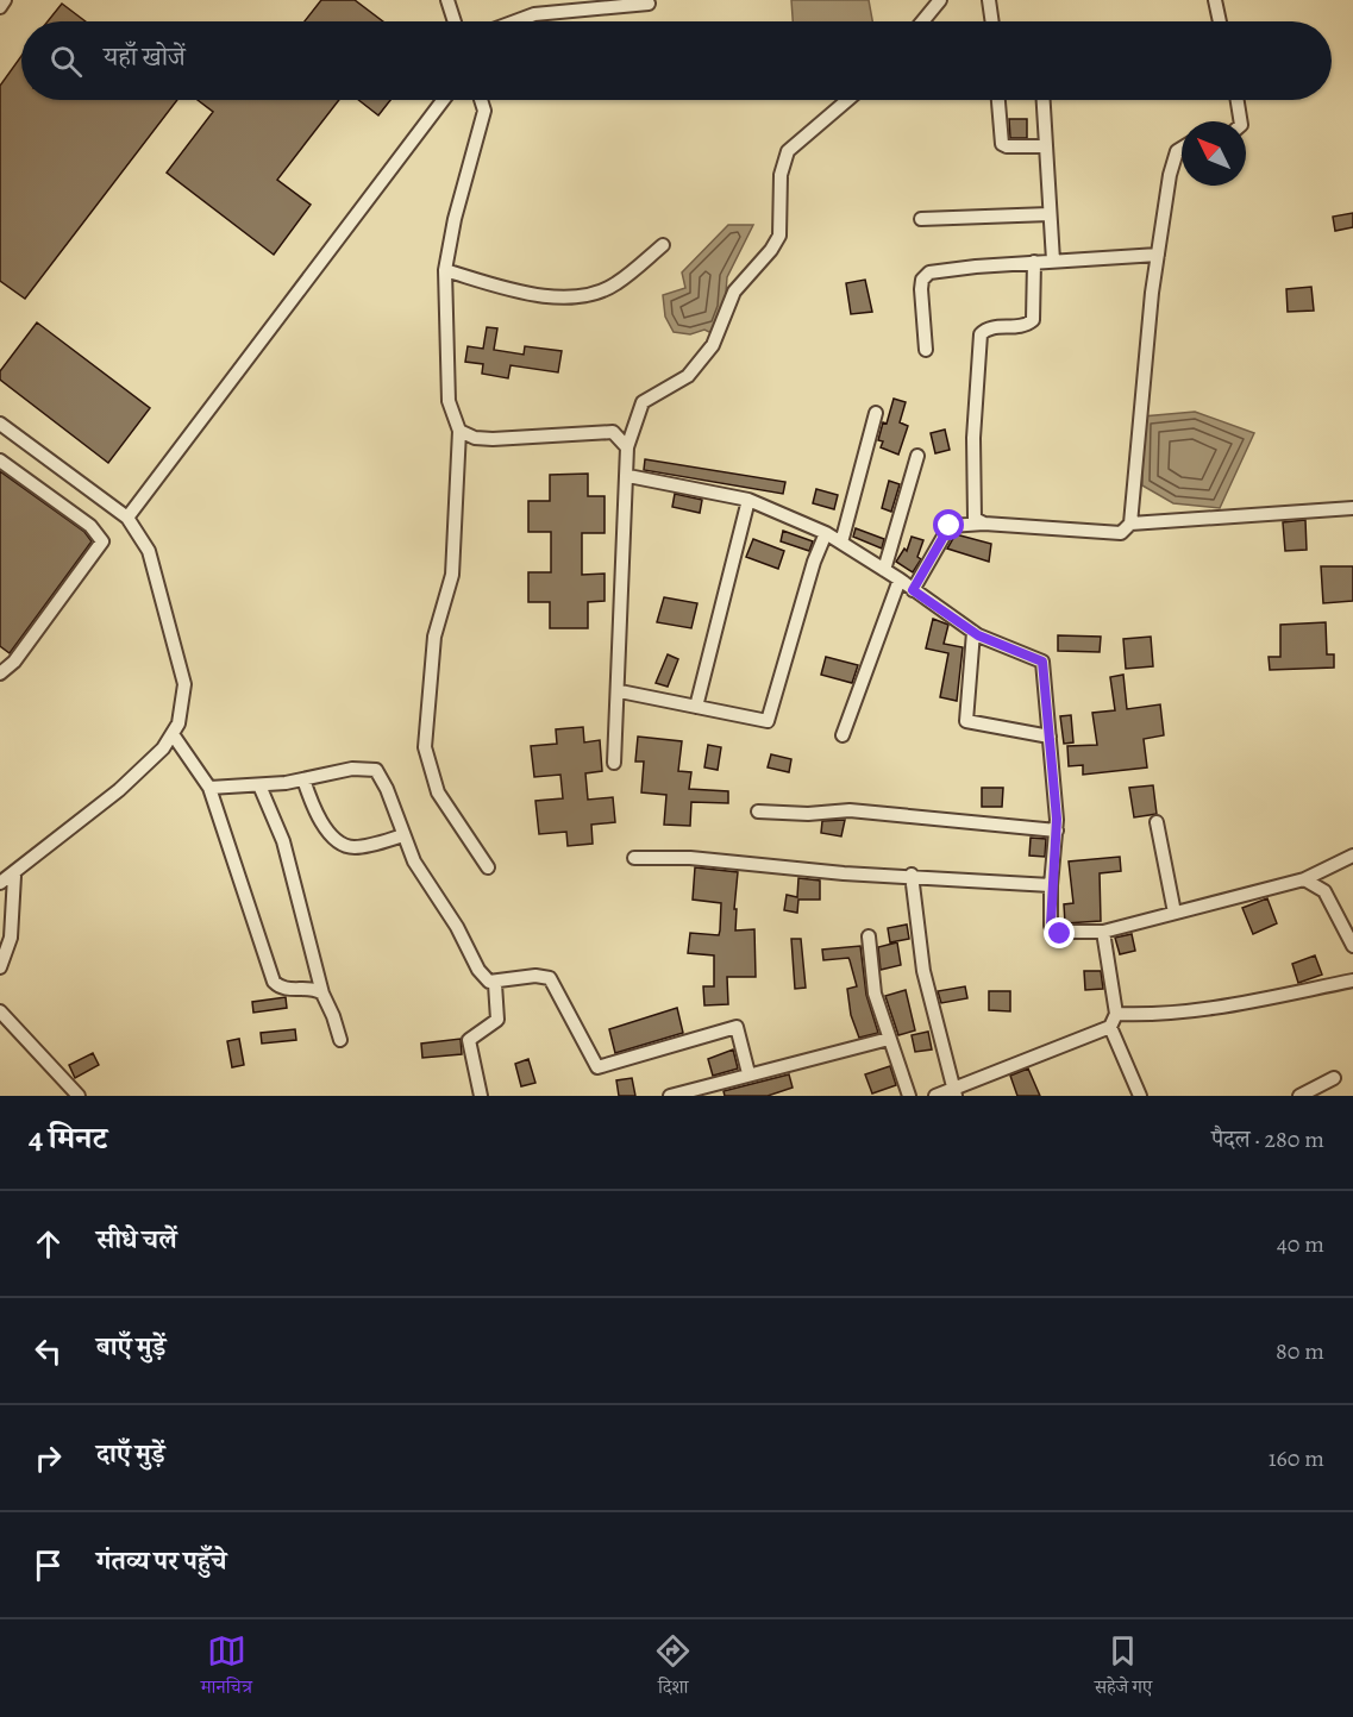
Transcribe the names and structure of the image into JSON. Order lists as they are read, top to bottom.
{
  "north": "top left",
  "page": {
    "search": "यहाँ खोजें",
    "heading": ["4 मिनट", "पैदल · 280 m"],
    "list": [
      ["सीधे चलें", "40 m"],
      ["बाएँ मुड़ें", "80 m"],
      ["दाएँ मुड़ें", "160 m"],
      "गंतव्य पर पहुँचे"
    ],
    "nav": ["मानचित्र", "दिशा", "सहेजे गए"]
  }
}
